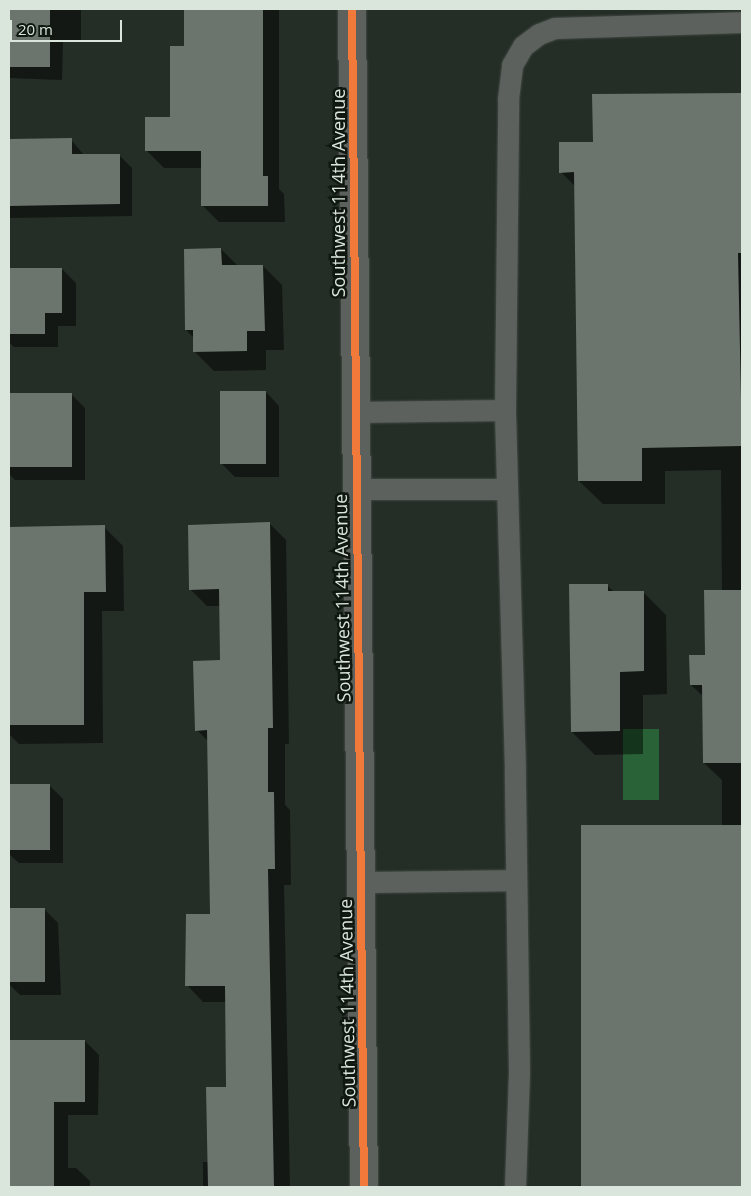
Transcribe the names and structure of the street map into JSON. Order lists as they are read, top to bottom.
{
  "streets": {
    "street": ["Southwest 114th Avenue"]
  },
  "scale_bar": "20 m"
}
